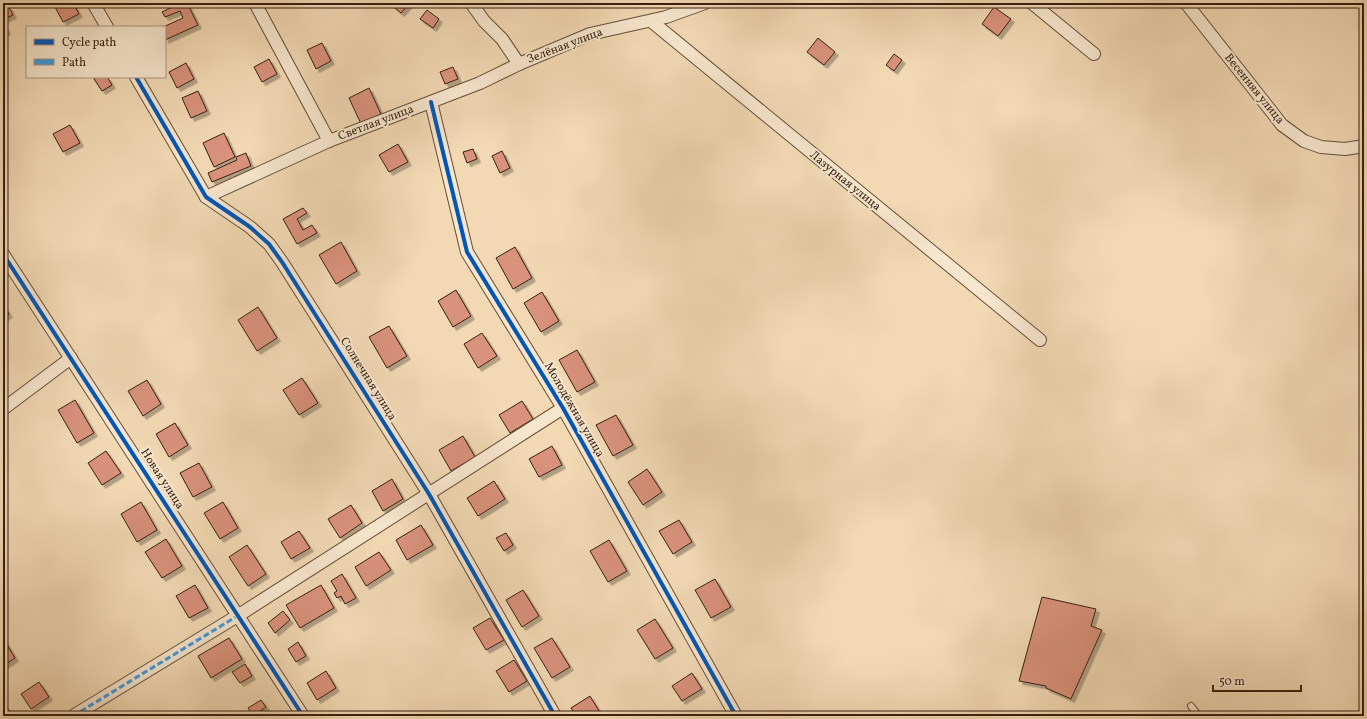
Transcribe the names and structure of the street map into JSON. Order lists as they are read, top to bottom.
{
  "streets": {
    "street": [
      "Зелёная улица",
      "Весенняя улица",
      "Светлая улица",
      "Лазурная улица",
      "Солнечная улица",
      "Молодёжная улица",
      "Новая улица"
    ]
  },
  "crossings": [
    ["Зелёная улица", "Светлая улица"],
    ["Зелёная улица", "Лазурная улица"],
    ["Светлая улица", "Солнечная улица"],
    ["Светлая улица", "Молодёжная улица"]
  ],
  "legend": ["Cycle path", "Path"],
  "scale_bar": "50 m"
}
